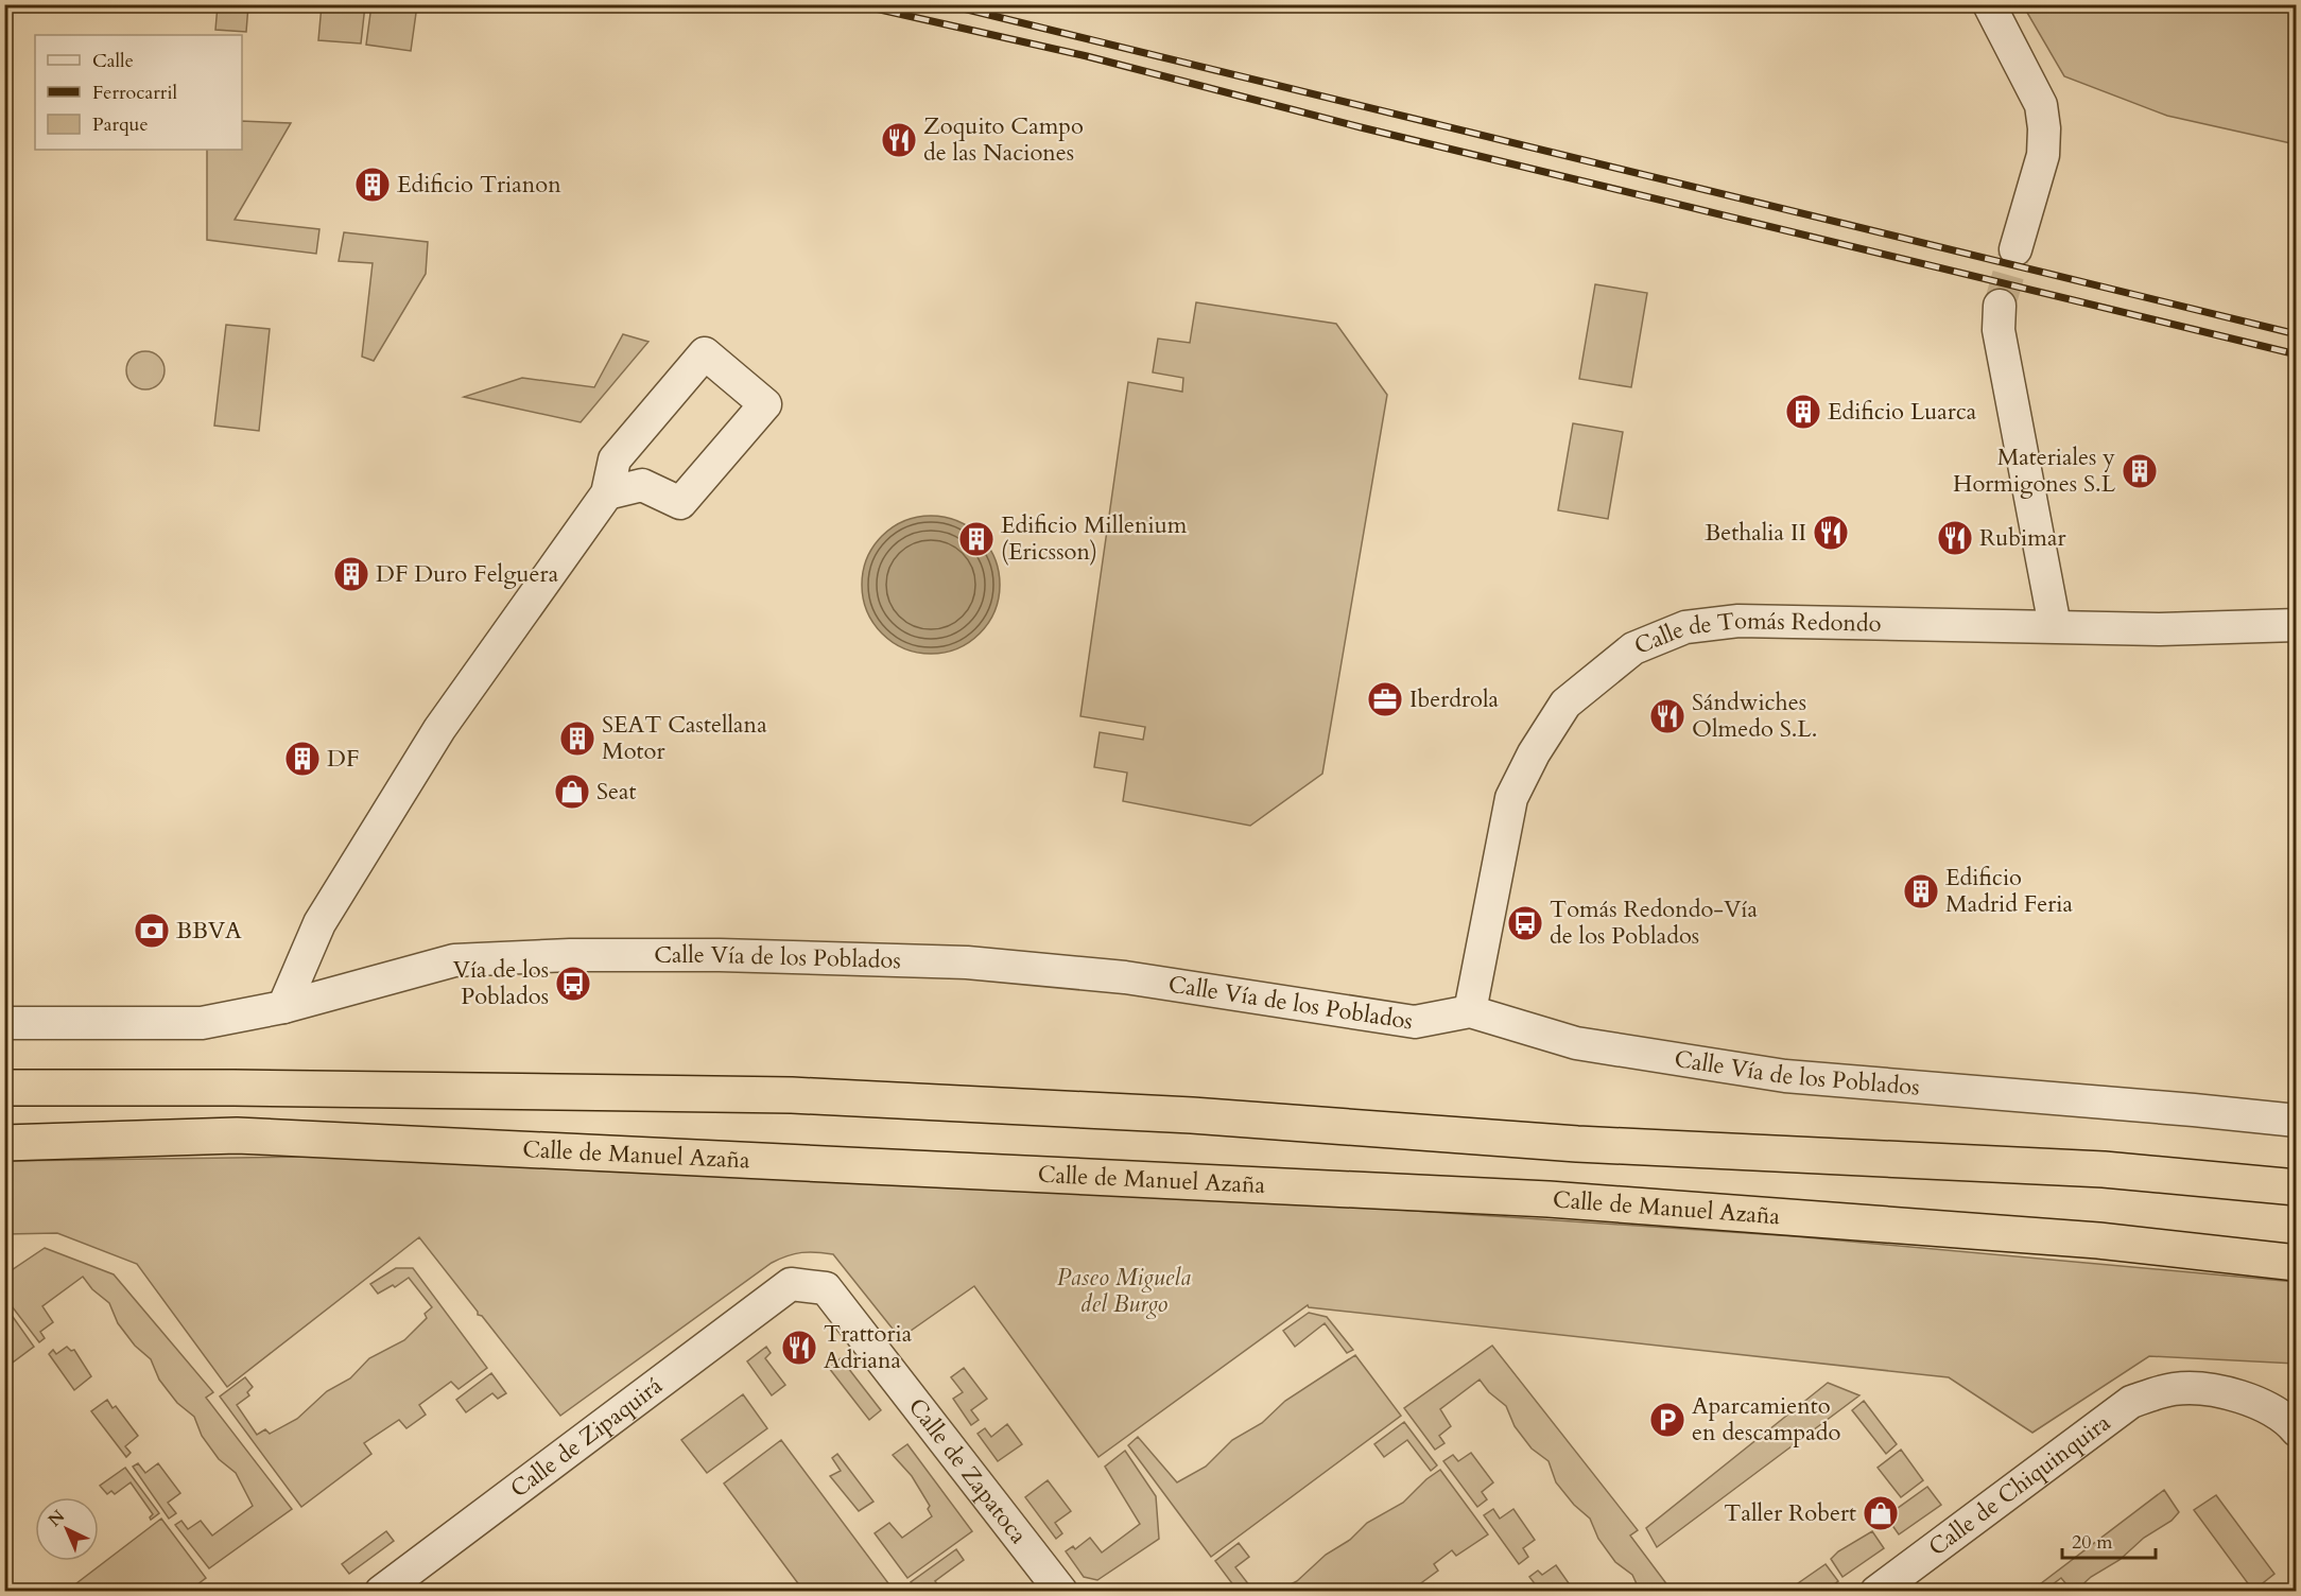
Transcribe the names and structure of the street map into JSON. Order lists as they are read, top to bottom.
{
  "streets": {
    "highway": ["Calle de Manuel Azaña"],
    "street": [
      "Calle de Tomás Redondo",
      "Calle Vía de los Poblados",
      "Calle de Zipaquirá",
      "Calle de Zapatoca",
      "Calle de Chiquinquira"
    ]
  },
  "crossings": [
    ["Calle de Tomás Redondo", "Calle Vía de los Poblados"],
    ["Calle de Zipaquirá", "Calle de Zapatoca"]
  ],
  "parks": ["Paseo Miguela del Burgo"],
  "places": {
    "restaurant": [
      "Zoquito Campo de las Naciones",
      "Bethalia II",
      "Rubimar",
      "Sándwiches Olmedo S.L.",
      "Trattoria Adriana"
    ],
    "building": [
      "Edificio Trianon",
      "Edificio Luarca",
      "Materiales y Hormigones S.L",
      "Edificio Millenium (Ericsson)",
      "DF Duro Felguera",
      "SEAT Castellana Motor",
      "DF",
      "Edificio Madrid Feria"
    ],
    "office": ["Iberdrola"],
    "shop": ["Seat", "Taller Robert"],
    "bus stop": ["Tomás Redondo-Vía de los Poblados", "Vía de los Poblados"],
    "bank": ["BBVA"],
    "parking": ["Aparcamiento en descampado"]
  },
  "legend": ["Calle", "Ferrocarril", "Parque"],
  "scale_bar": "20 m",
  "north": "top left"
}
